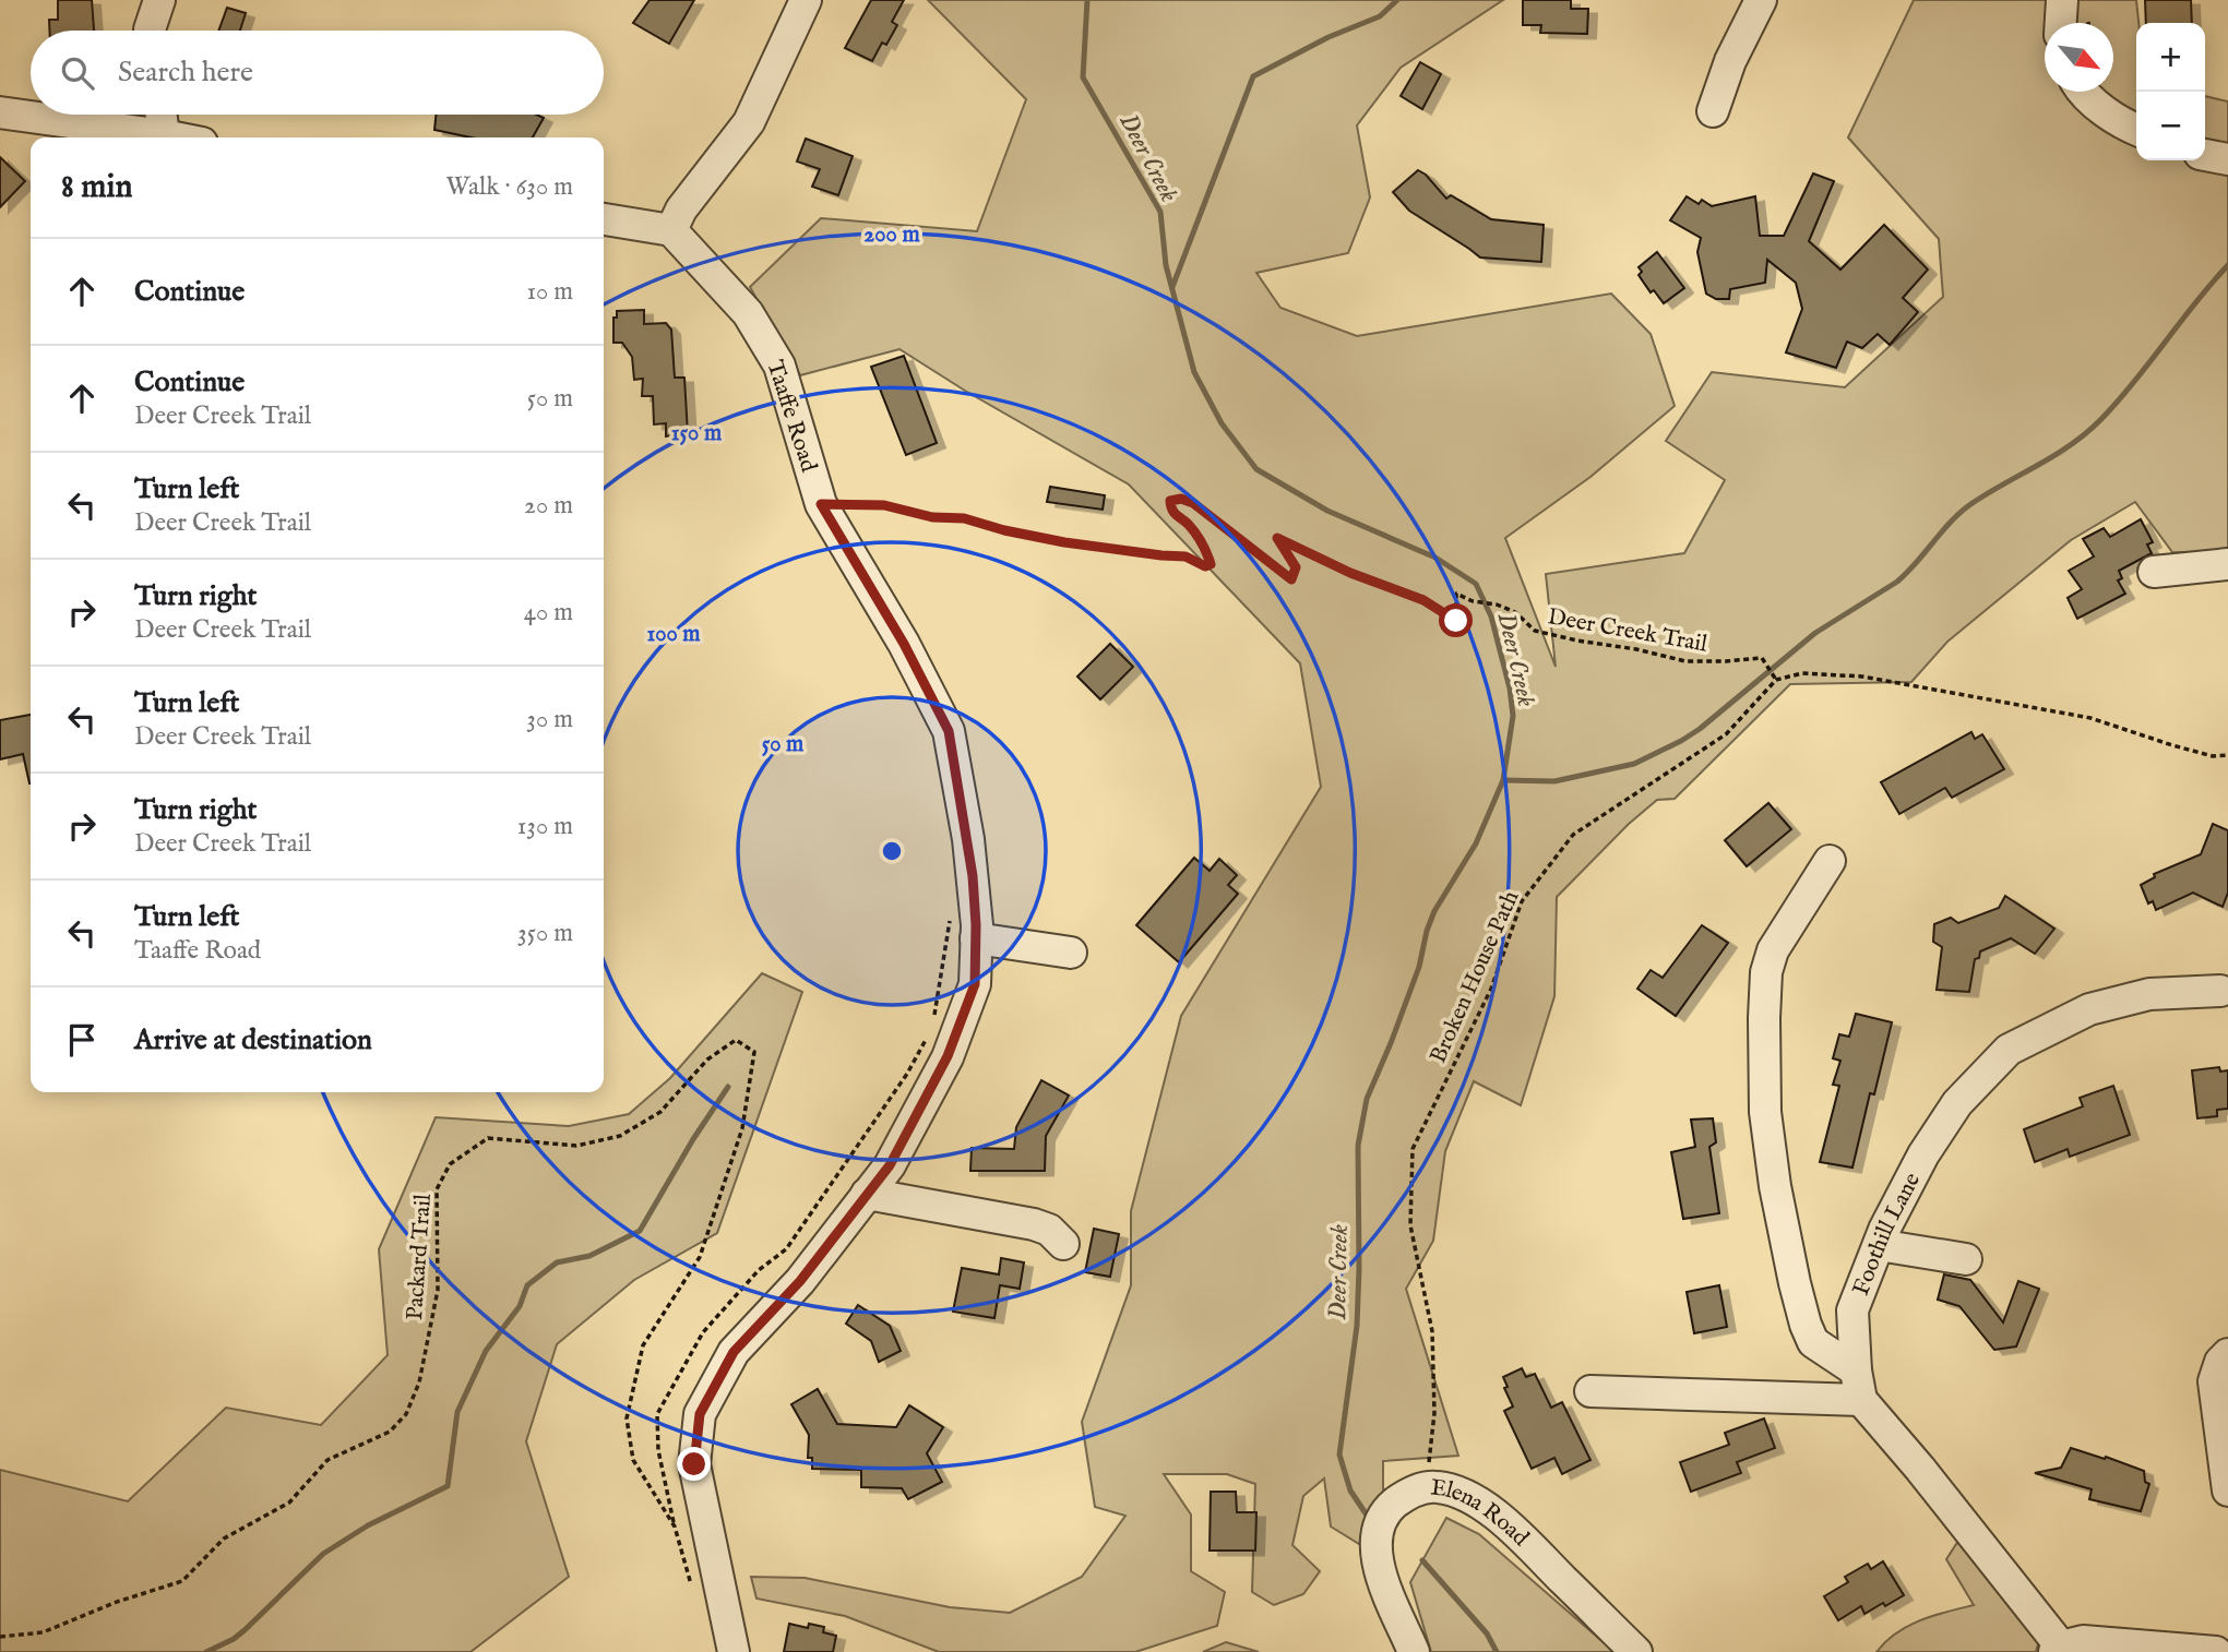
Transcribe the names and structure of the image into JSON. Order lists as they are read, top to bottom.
{
  "streets": {
    "street": ["Taaffe Road", "Foothill Lane", "Elena Road"],
    "path": ["Deer Creek Trail", "Broken House Path", "Packard Trail"]
  },
  "crossings": [
    ["Taaffe Road", "Deer Creek Trail"],
    ["Deer Creek Trail", "Broken House Path"],
    ["Broken House Path", "Elena Road"]
  ],
  "water": ["Deer Creek"],
  "north": "bottom right",
  "page": {
    "map_buttons": ["+", "−"],
    "search": "Search here",
    "heading": ["8 min", "Walk · 630 m"],
    "list": [
      ["Continue", "10 m"],
      ["Continue", "Deer Creek Trail", "50 m"],
      ["Turn left", "Deer Creek Trail", "20 m"],
      ["Turn right", "Deer Creek Trail", "40 m"],
      ["Turn left", "Deer Creek Trail", "30 m"],
      ["Turn right", "Deer Creek Trail", "130 m"],
      ["Turn left", "Taaffe Road", "350 m"],
      "Arrive at destination"
    ]
  },
  "rings": [
    "200 m",
    "150 m",
    "100 m",
    "50 m"
  ]
}
